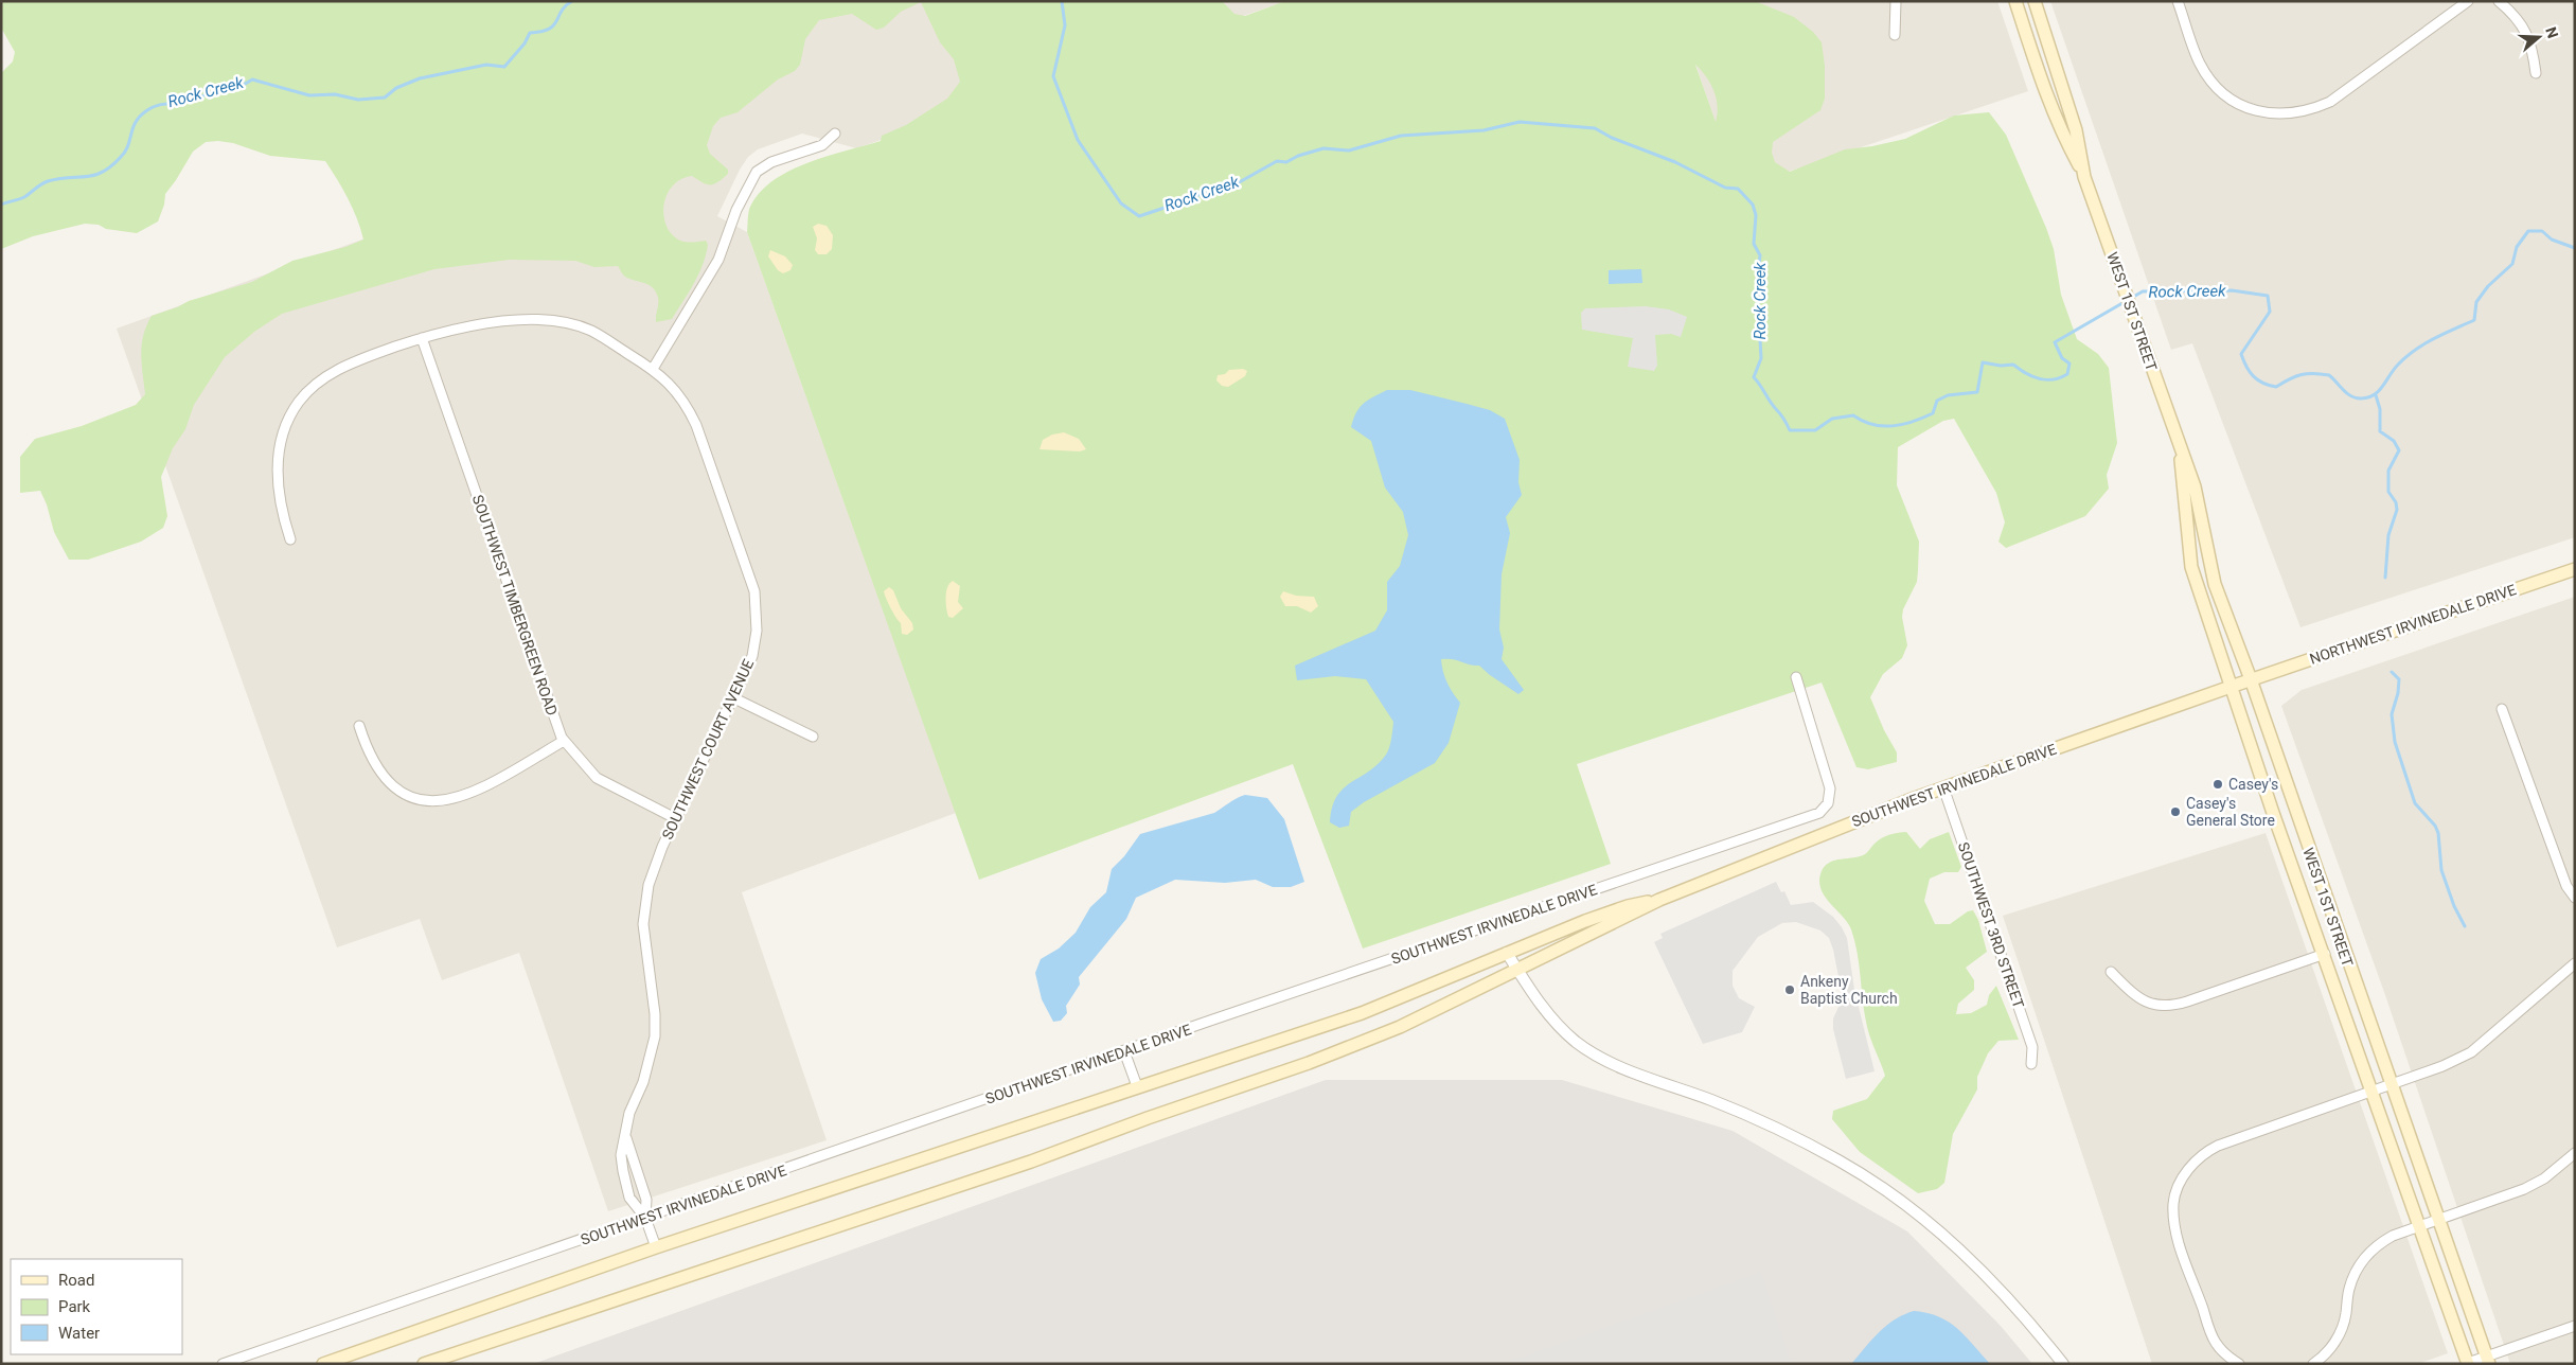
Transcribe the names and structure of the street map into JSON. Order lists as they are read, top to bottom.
{
  "streets": {
    "main road": ["WEST 1ST STREET", "NORTHWEST IRVINEDALE DRIVE", "SOUTHWEST IRVINEDALE DRIVE"],
    "street": ["SOUTHWEST TIMBERGREEN ROAD", "SOUTHWEST COURT AVENUE", "SOUTHWEST 3RD STREET"]
  },
  "crossings": [
    ["WEST 1ST STREET", "NORTHWEST IRVINEDALE DRIVE"],
    ["WEST 1ST STREET", "SOUTHWEST IRVINEDALE DRIVE"],
    ["SOUTHWEST TIMBERGREEN ROAD", "SOUTHWEST COURT AVENUE"],
    ["NORTHWEST IRVINEDALE DRIVE", "SOUTHWEST IRVINEDALE DRIVE"],
    ["SOUTHWEST COURT AVENUE", "SOUTHWEST IRVINEDALE DRIVE"],
    ["SOUTHWEST IRVINEDALE DRIVE", "SOUTHWEST 3RD STREET"]
  ],
  "water": ["Rock Creek"],
  "places": ["Casey's", "Casey's General Store", "Ankeny Baptist Church"],
  "legend": ["Road", "Park", "Water"],
  "north": "right"
}
